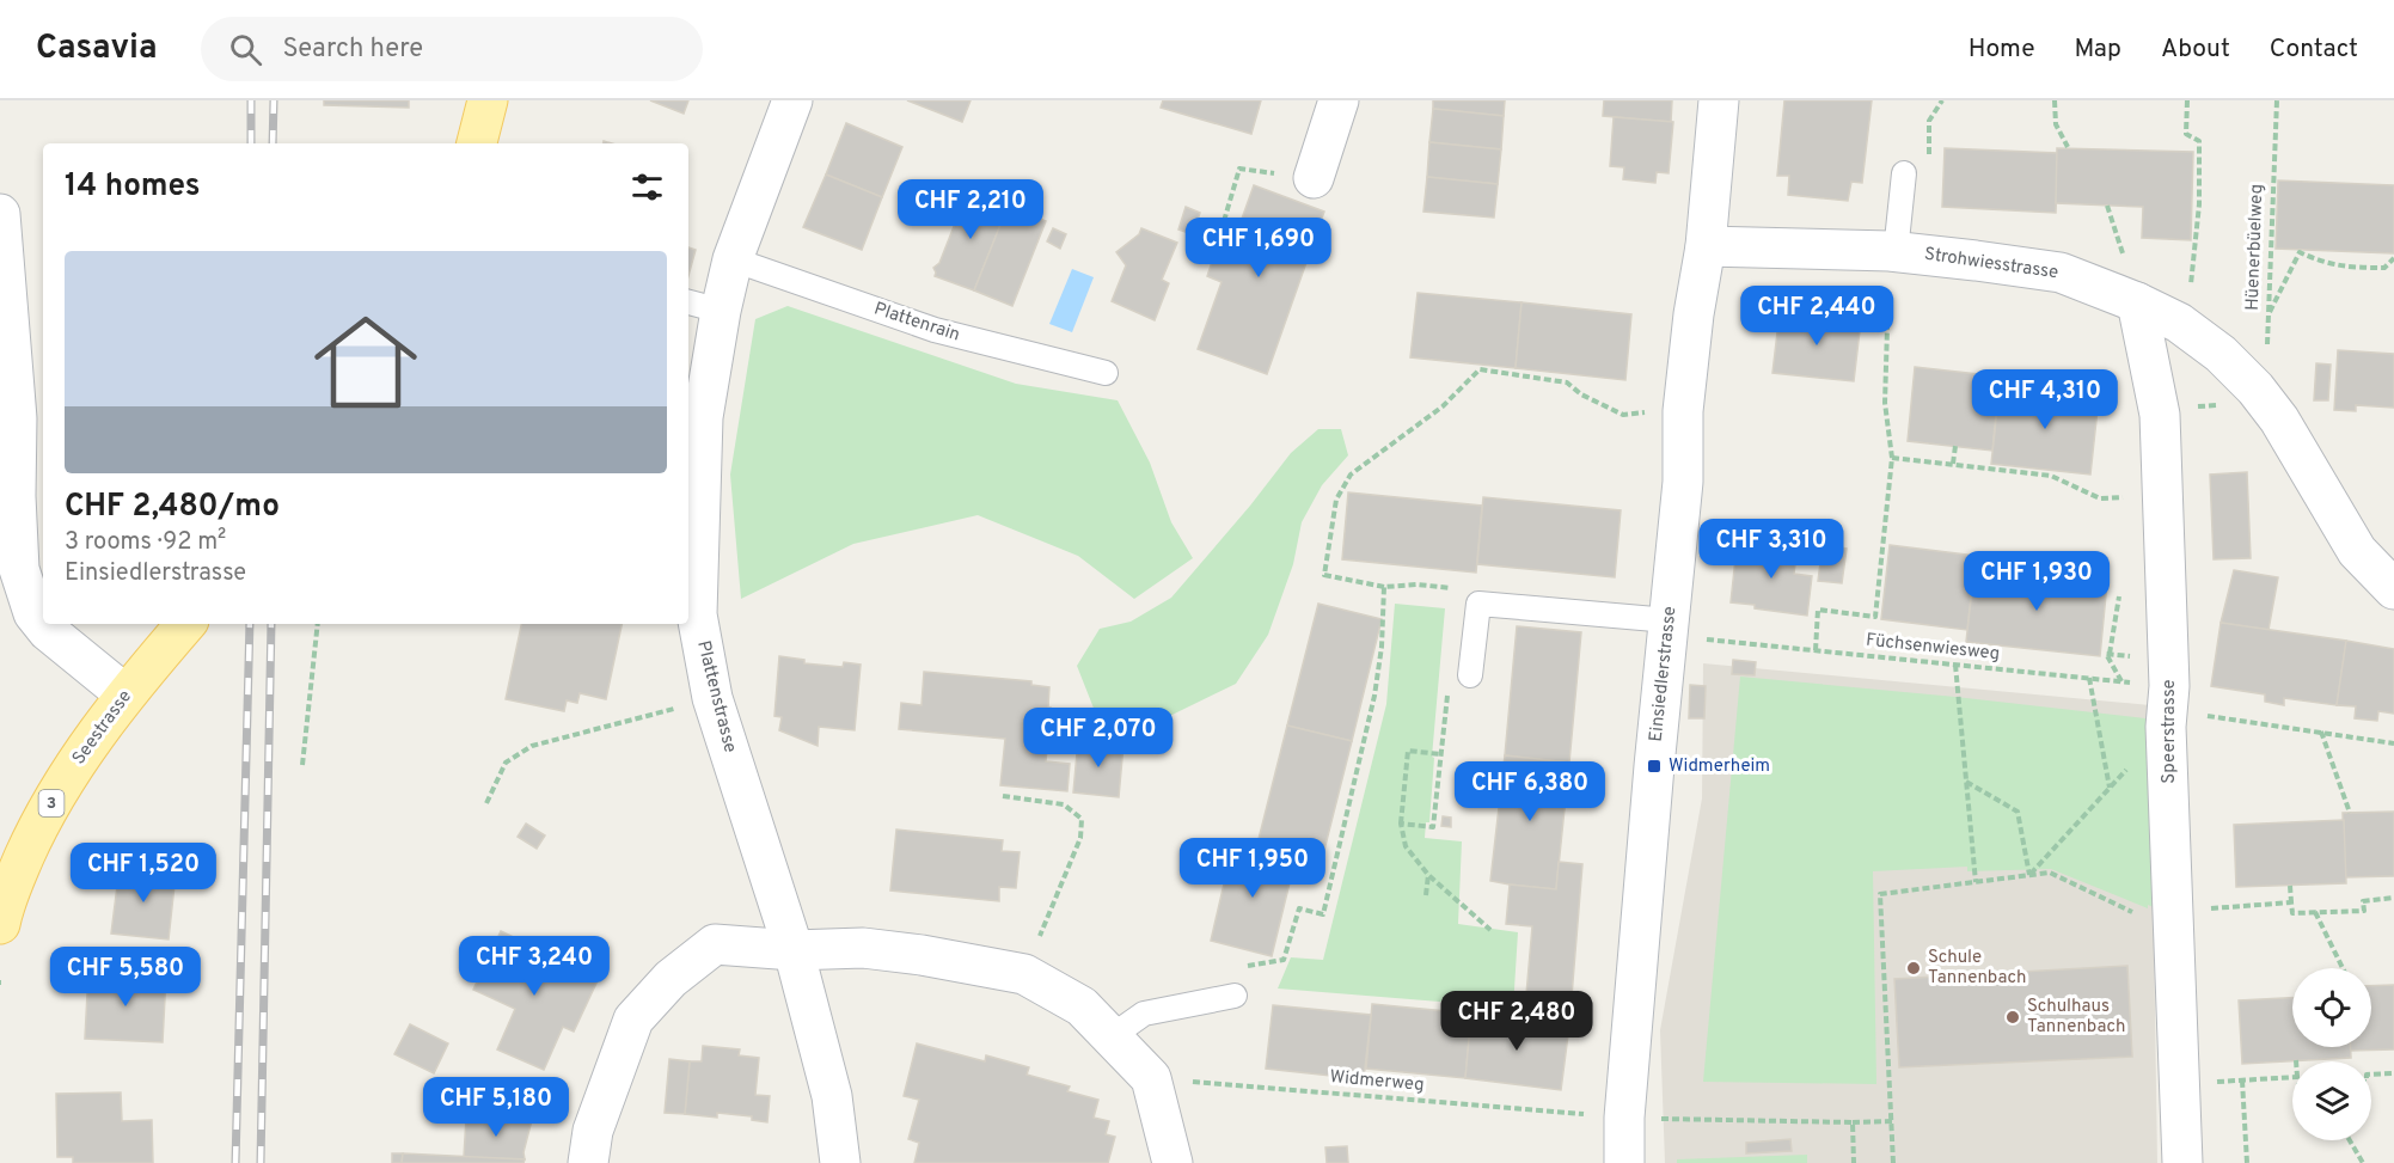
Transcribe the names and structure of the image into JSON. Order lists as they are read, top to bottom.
{
  "streets": {
    "main road": ["Seestrasse", "3"],
    "street": [
      "Strohwiesstrasse",
      "Einsiedlerstrasse",
      "Plattenstrasse",
      "Speerstrasse"
    ],
    "lane": ["Plattenrain"],
    "path": ["Hüenerbüelweg", "Füchsenwiesweg", "Widmerweg"]
  },
  "crossings": [
    ["Hüenerbüelweg", "Strohwiesstrasse"],
    ["Strohwiesstrasse", "Einsiedlerstrasse"],
    ["Strohwiesstrasse", "Speerstrasse"],
    ["Plattenrain", "Plattenstrasse"],
    ["Füchsenwiesweg", "Speerstrasse"]
  ],
  "places": {
    "transit": ["Widmerheim"],
    "other": ["Schule Tannenbach", "Schulhaus Tannenbach"]
  },
  "page": {
    "header": "Casavia",
    "search": "Search here",
    "nav": [
      "Home",
      "Map",
      "About",
      "Contact"
    ],
    "heading": "14 homes",
    "price": [
      "CHF 2,210",
      "CHF 1,690",
      "CHF 2,440",
      "CHF 4,310",
      "CHF 3,310",
      "CHF 1,930",
      "CHF 2,070",
      "CHF 6,380",
      "CHF 1,950",
      "CHF 1,520",
      "CHF 3,240",
      "CHF 5,580",
      "CHF 2,480",
      "CHF 5,180"
    ],
    "list": [
      {
        "name": "CHF 2,480/mo",
        "note": "3 rooms · 92 m² · Einsiedlerstrasse"
      }
    ]
  }
}
